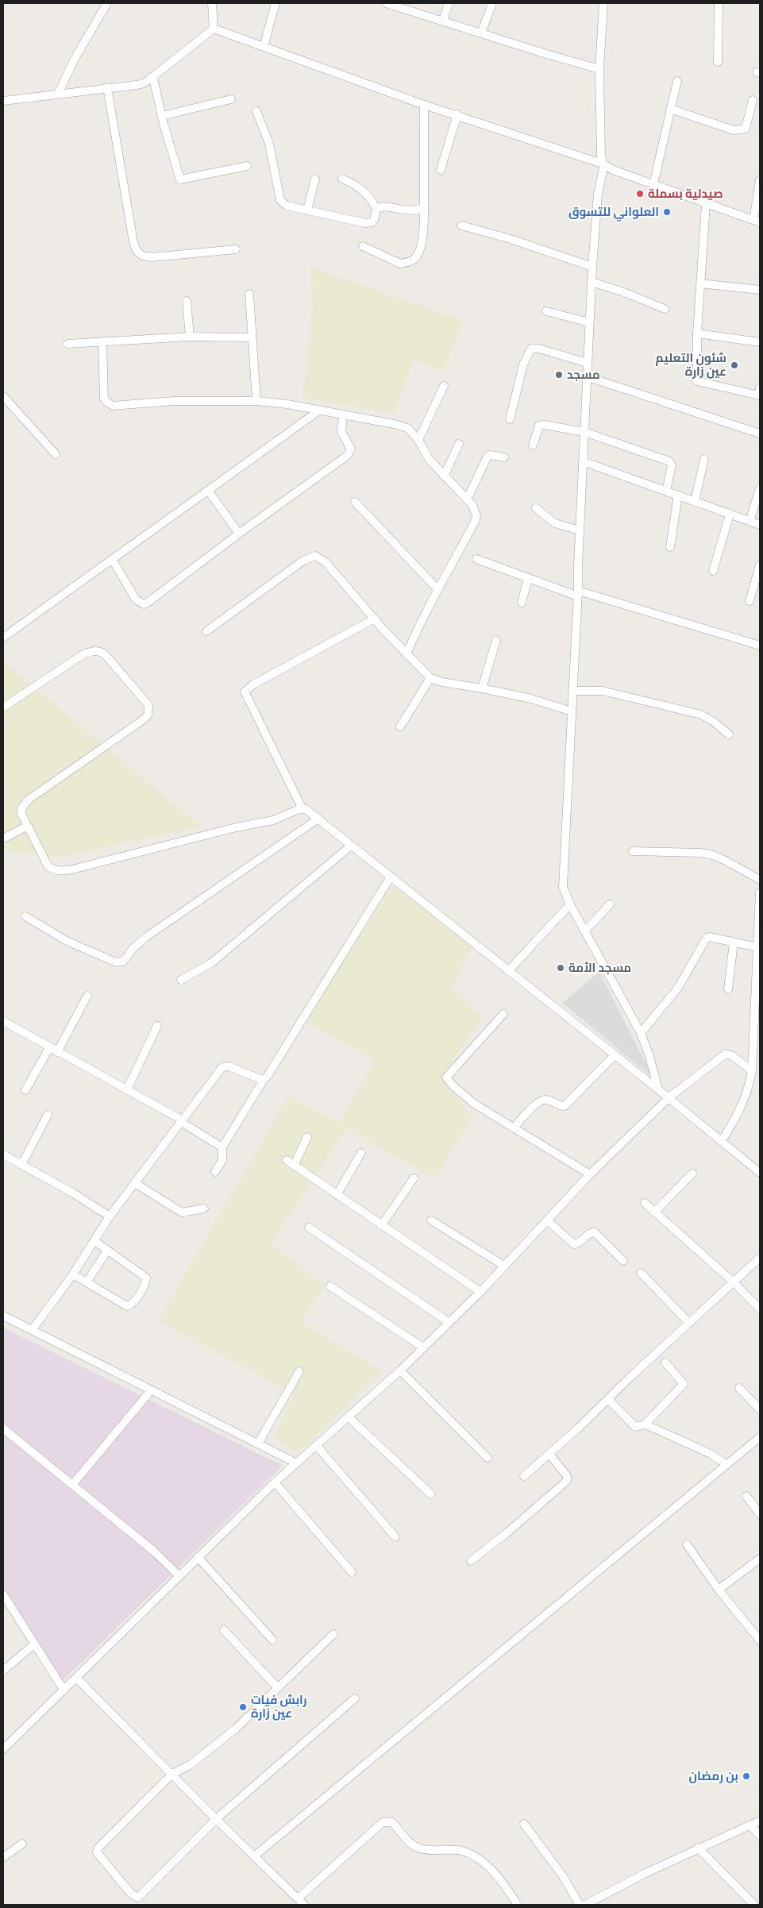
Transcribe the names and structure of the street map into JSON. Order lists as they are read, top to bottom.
{
  "places": [
    "صيدلية بسملة",
    "العلواني للتسوق",
    "شئون التعليم عين زارة",
    "مسجد",
    "مسجد الأمة",
    "رابش فيات عين زارة",
    "بن رمضان"
  ]
}
